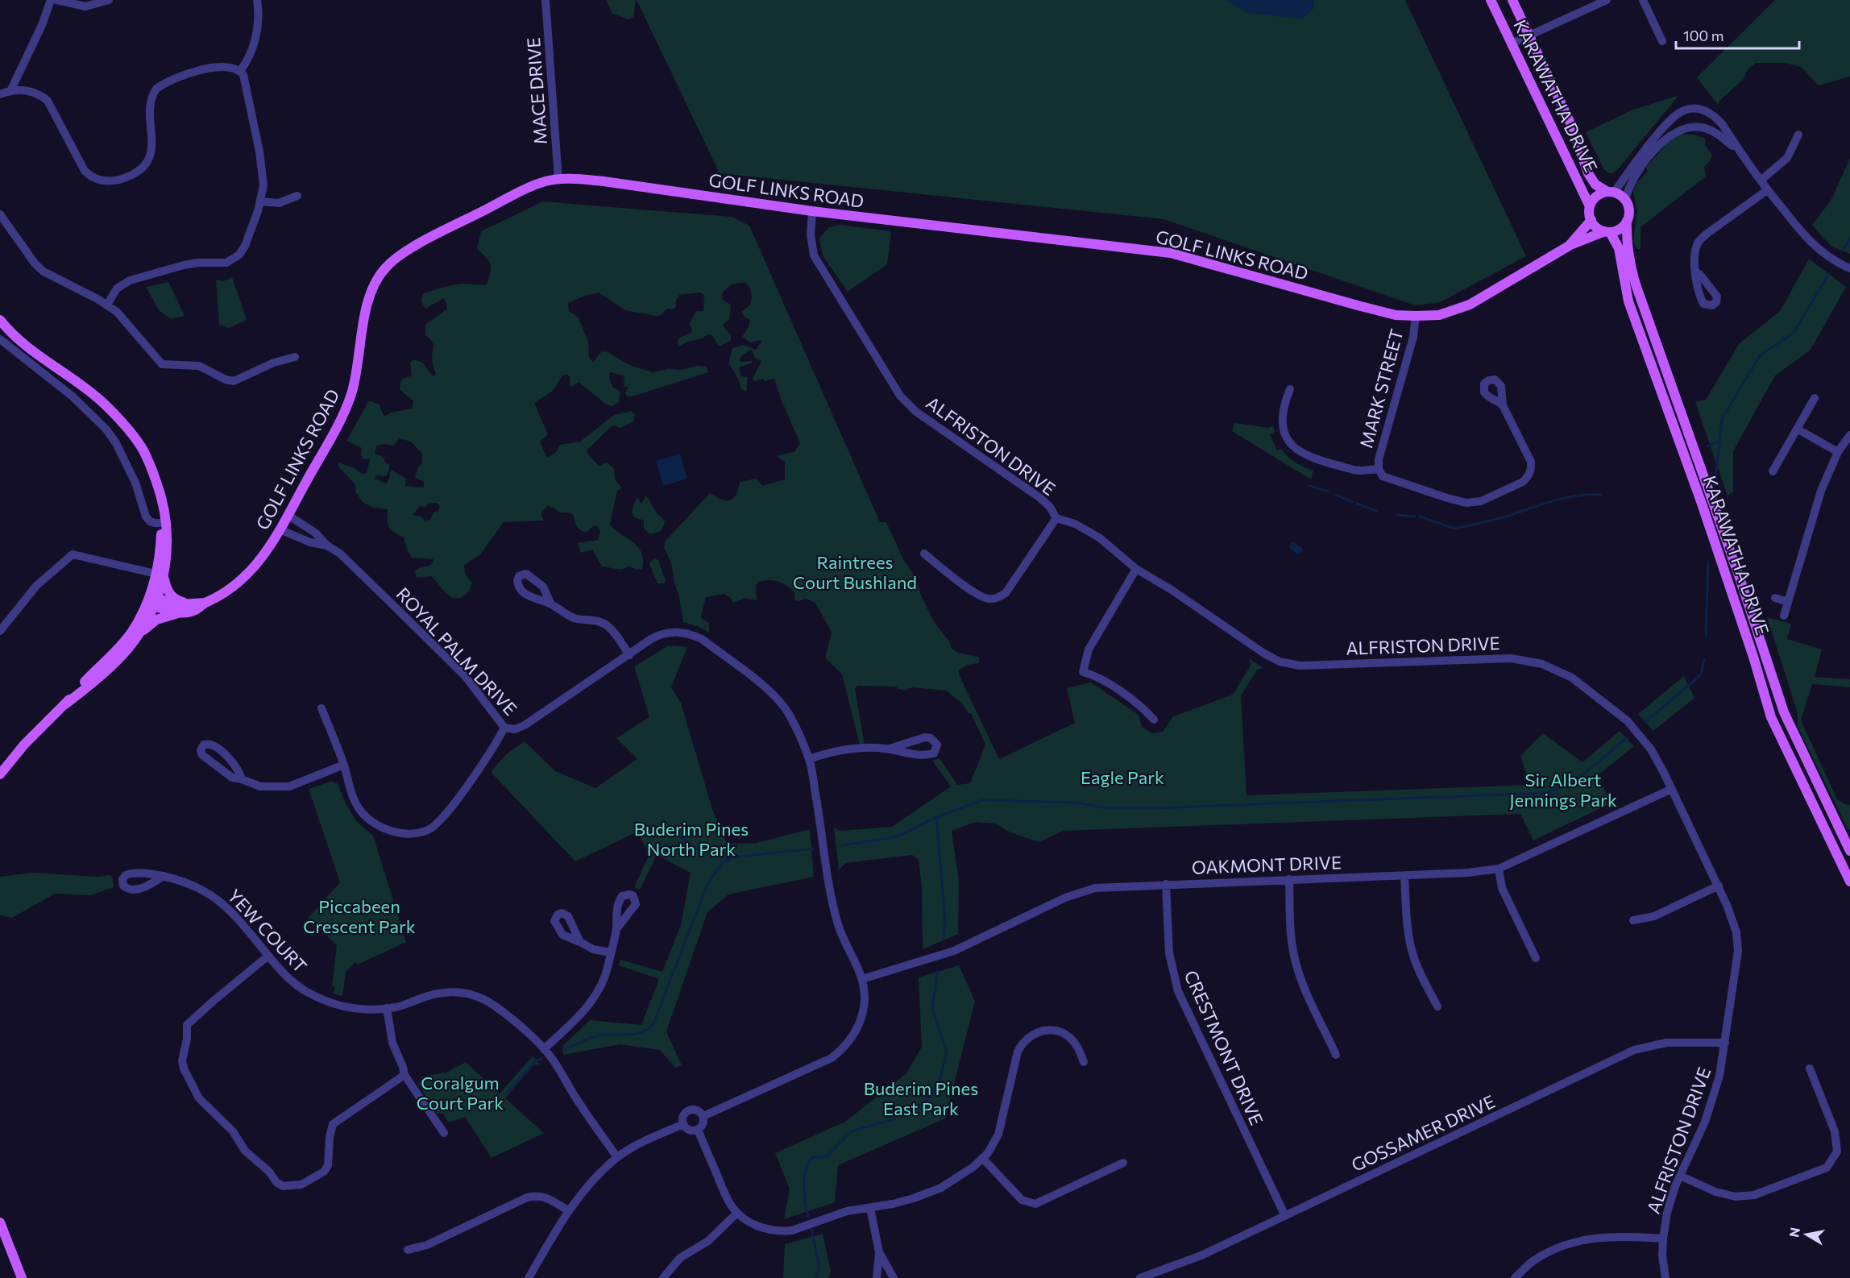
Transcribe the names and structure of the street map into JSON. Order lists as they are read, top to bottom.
{
  "streets": {
    "main road": ["KARAWATHA DRIVE", "GOLF LINKS ROAD"],
    "street": [
      "MACE DRIVE",
      "MARK STREET",
      "ALFRISTON DRIVE",
      "ROYAL PALM DRIVE",
      "OAKMONT DRIVE",
      "YEW COURT",
      "CRESTMONT DRIVE",
      "GOSSAMER DRIVE"
    ]
  },
  "crossings": [
    ["MACE DRIVE", "GOLF LINKS ROAD"],
    ["KARAWATHA DRIVE", "GOLF LINKS ROAD"],
    ["GOLF LINKS ROAD", "MARK STREET"],
    ["GOLF LINKS ROAD", "ALFRISTON DRIVE"],
    ["GOLF LINKS ROAD", "ROYAL PALM DRIVE"],
    ["ALFRISTON DRIVE", "OAKMONT DRIVE"],
    ["ALFRISTON DRIVE", "GOSSAMER DRIVE"],
    ["ROYAL PALM DRIVE", "OAKMONT DRIVE"],
    ["OAKMONT DRIVE", "CRESTMONT DRIVE"],
    ["CRESTMONT DRIVE", "GOSSAMER DRIVE"]
  ],
  "parks": [
    "Raintrees Court Bushland",
    "Eagle Park",
    "Sir Albert Jennings Park",
    "Buderim Pines North Park",
    "Piccabeen Crescent Park",
    "Coralgum Court Park",
    "Buderim Pines East Park"
  ],
  "scale_bar": "100 m",
  "north": "left"
}
